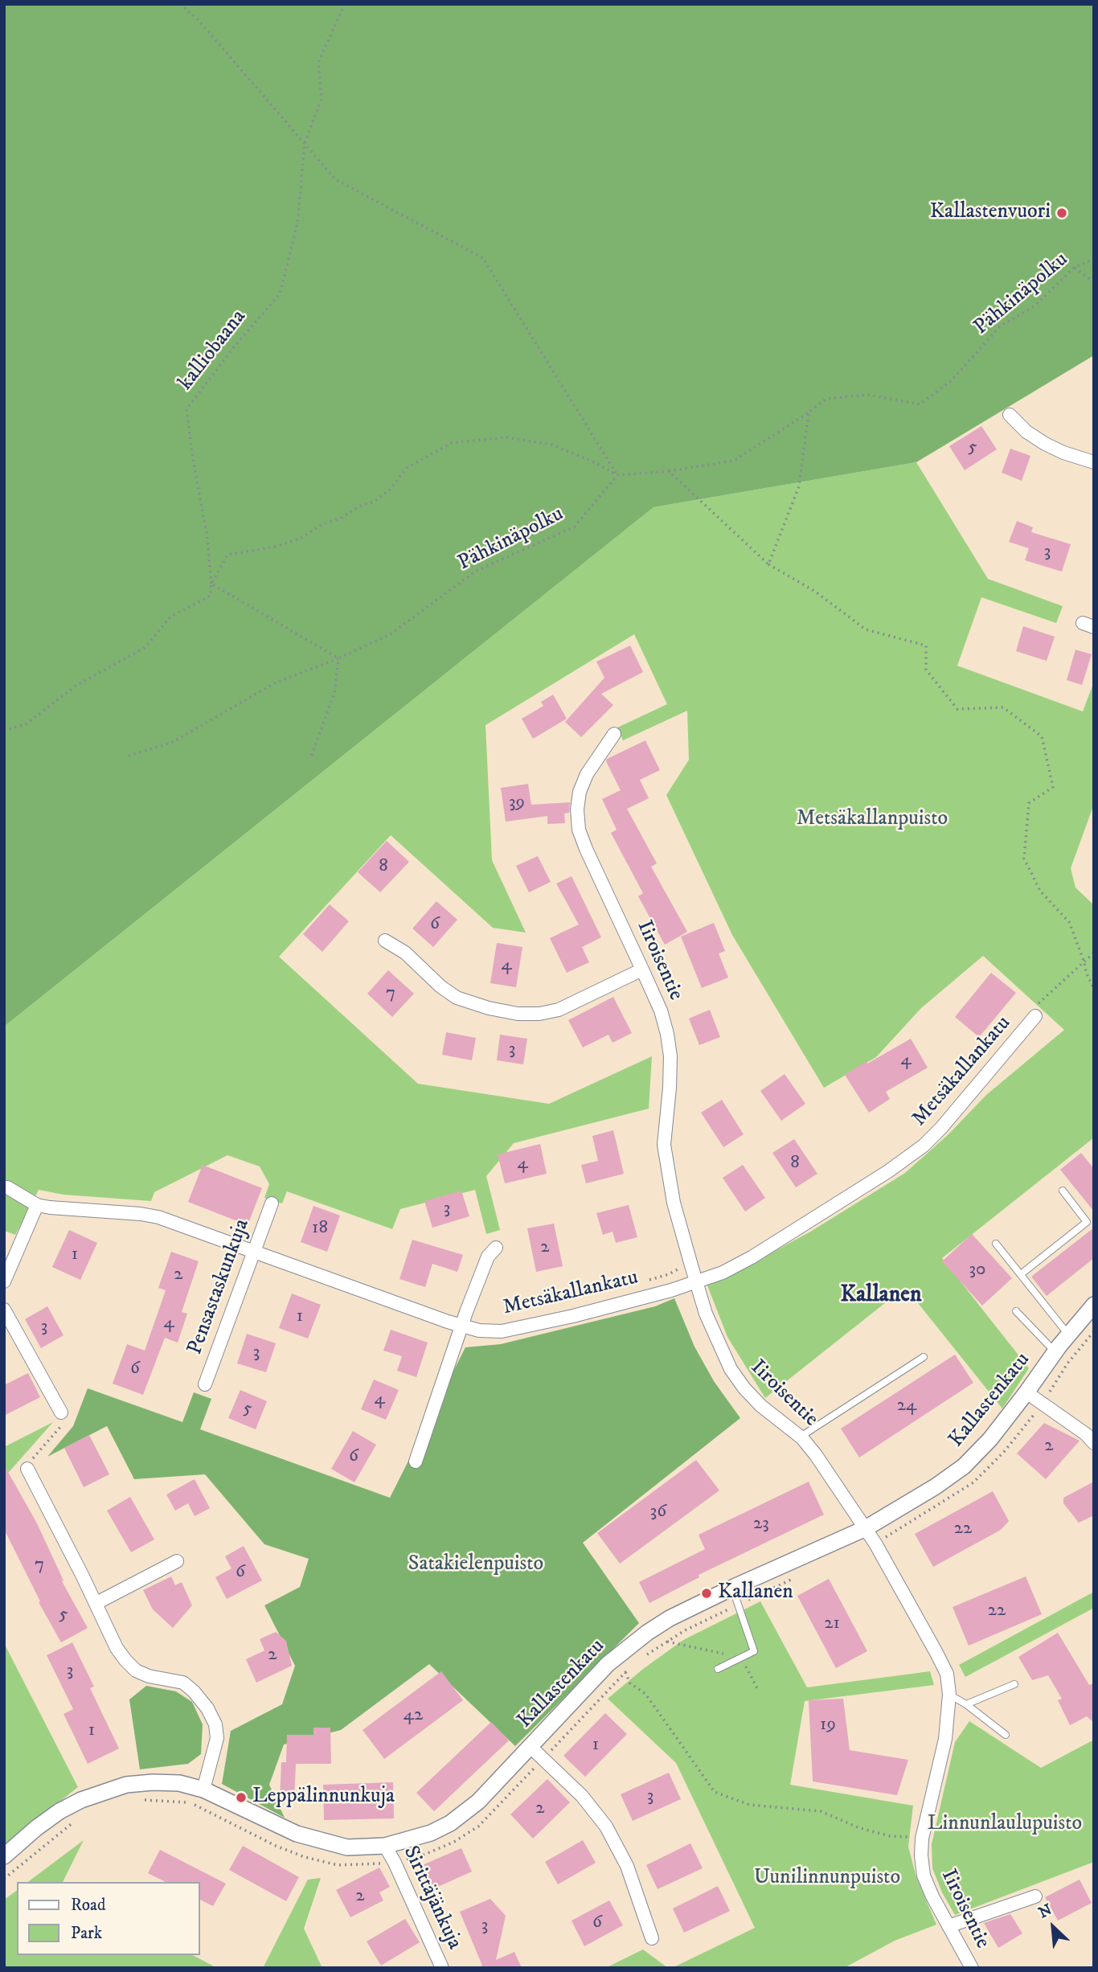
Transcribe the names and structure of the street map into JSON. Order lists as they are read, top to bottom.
{
  "streets": {
    "street": [
      "Iiroisentie",
      "Metsäkallankatu",
      "Pensastaskunkuja",
      "Kallastenkatu",
      "Sirittäjänkuja"
    ],
    "path": ["Pähkinäpolku", "kalliobaana"]
  },
  "crossings": [
    ["Iiroisentie", "Metsäkallankatu"],
    ["Iiroisentie", "Kallastenkatu"],
    ["Metsäkallankatu", "Pensastaskunkuja"],
    ["Kallastenkatu", "Sirittäjänkuja"]
  ],
  "districts": ["Kallanen"],
  "parks": [
    "Metsäkallanpuisto",
    "Satakielenpuisto",
    "Linnunlaulupuisto",
    "Uunilinnunpuisto"
  ],
  "places": ["Kallastenvuori", "Kallanen", "Leppälinnunkuja"],
  "house_numbers": [
    "5",
    "3",
    "39",
    "8",
    "6",
    "4",
    "7",
    "3",
    "4",
    "8",
    "4",
    "3",
    "18",
    "2",
    "1",
    "30",
    "2",
    "1",
    "4",
    "3",
    "3",
    "6",
    "4",
    "24",
    "5",
    "2",
    "6",
    "36",
    "23",
    "22",
    "7",
    "6",
    "22",
    "5",
    "21",
    "2",
    "3",
    "42",
    "19",
    "1",
    "1",
    "3",
    "2",
    "2",
    "6",
    "3"
  ],
  "legend": ["Road", "Park"],
  "north": "top left"
}
